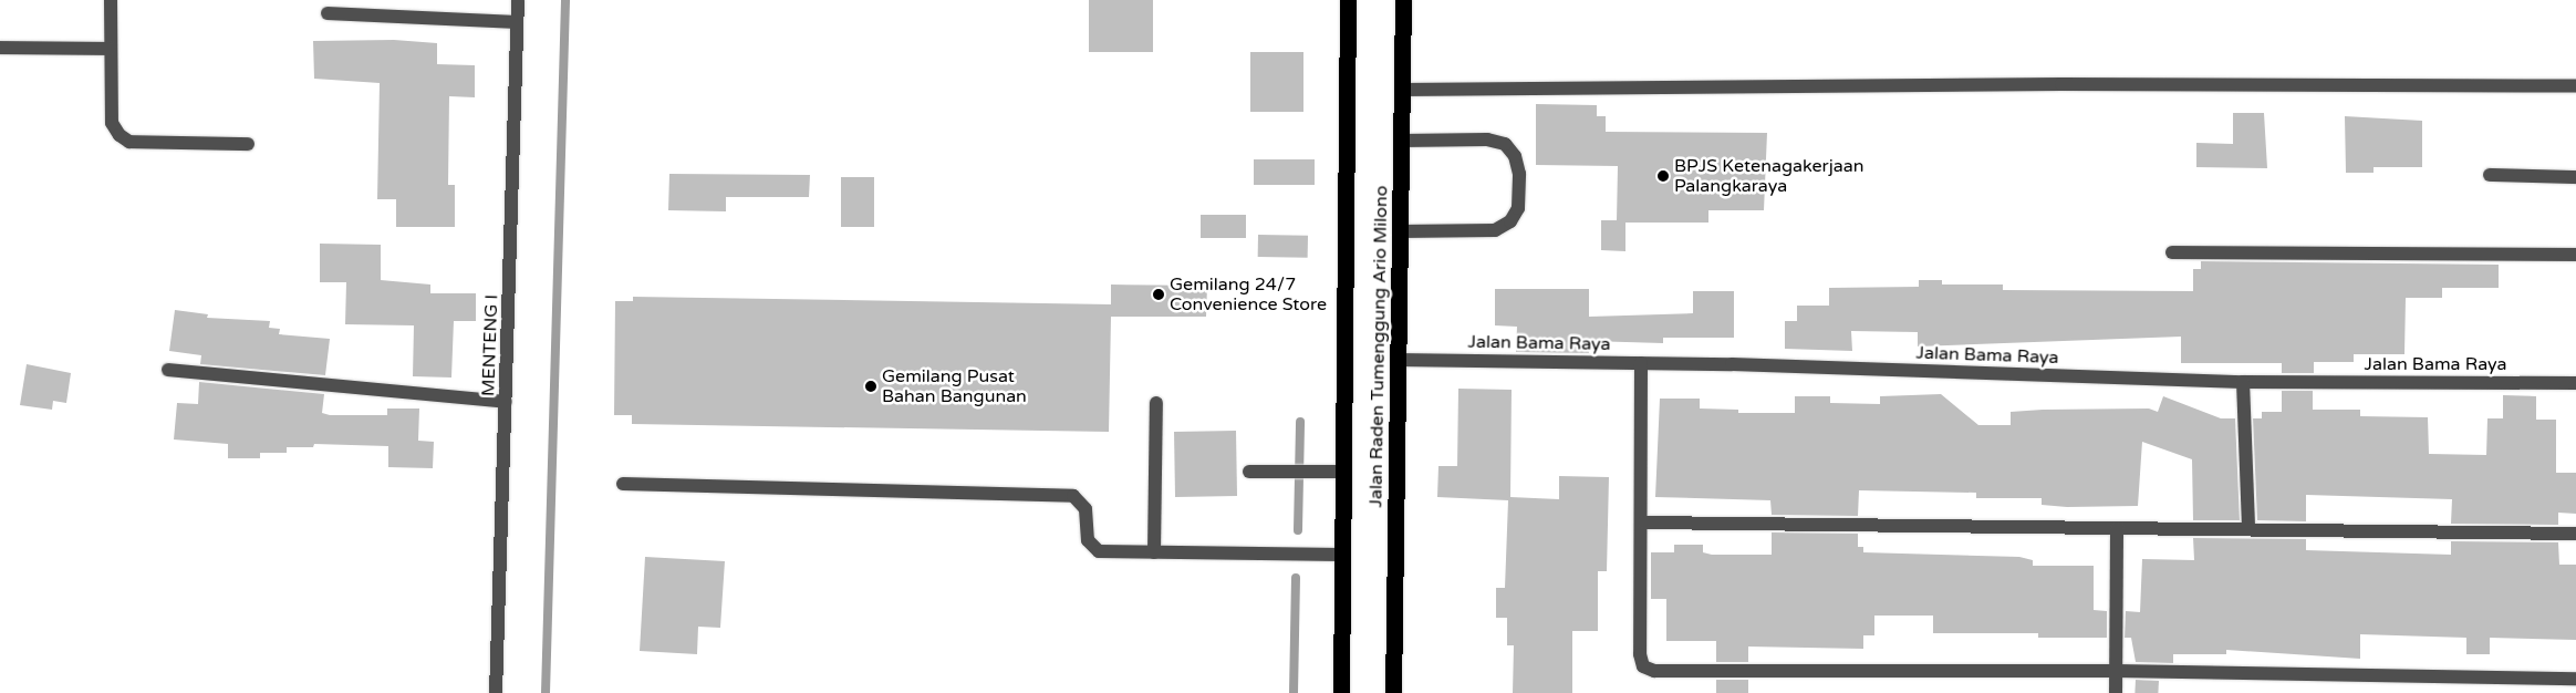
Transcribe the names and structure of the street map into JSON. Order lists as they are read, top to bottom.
{
  "streets": {
    "highway": ["Jalan Raden Tumenggung Ario Milono"],
    "street": ["Jalan Bama Raya", "MENTENG I"]
  },
  "crossings": [
    ["Jalan Bama Raya", "Jalan Raden Tumenggung Ario Milono"]
  ],
  "places": ["BPJS Ketenagakerjaan Palangkaraya", "Gemilang 24/7 Convenience Store", "Gemilang Pusat Bahan Bangunan"]
}
